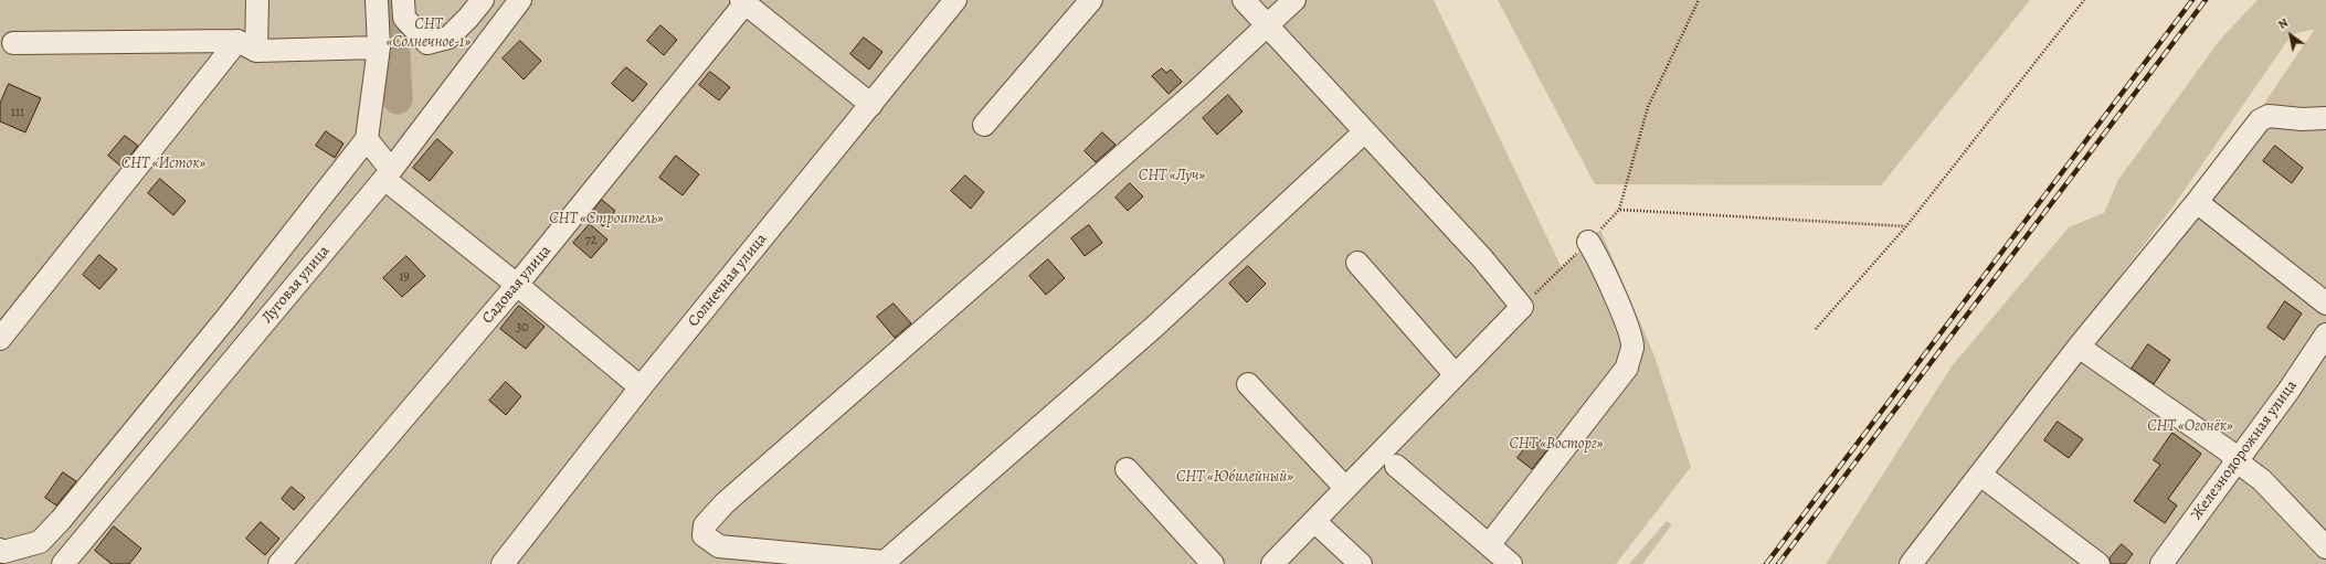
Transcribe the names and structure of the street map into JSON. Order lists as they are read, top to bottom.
{
  "streets": {
    "street": [
      "Солнечная улица",
      "Луговая улица",
      "Садовая улица",
      "Железнодорожная улица"
    ]
  },
  "parks": [
    "СНТ «Солнечное-1»",
    "СНТ «Исток»",
    "СНТ «Луч»",
    "СНТ «Строитель»",
    "СНТ «Огонёк»",
    "СНТ «Восторг»",
    "СНТ «Юбилейный»"
  ],
  "house_numbers": [
    "111",
    "72",
    "19",
    "30"
  ],
  "north": "top left"
}
